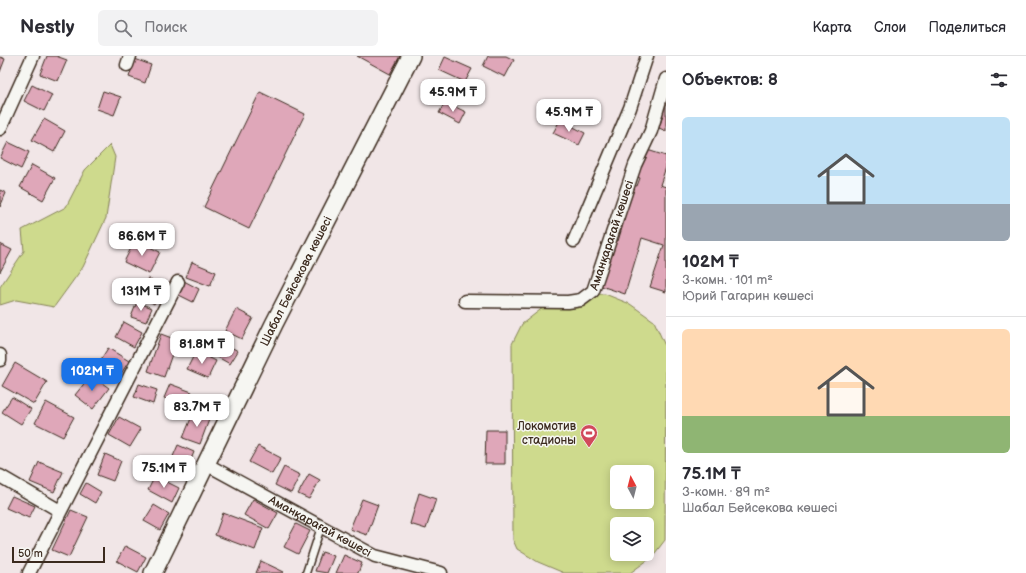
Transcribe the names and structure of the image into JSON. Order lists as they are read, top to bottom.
{
  "streets": {
    "main road": ["Шабал Бейсекова көшесі"],
    "street": ["Аманқарағай көшесі"]
  },
  "crossings": [
    ["Аманқарағай көшесі", "Шабал Бейсекова көшесі"]
  ],
  "places": {
    "sports": ["Локомотив стадионы"]
  },
  "scale_bar": "50 m",
  "north": "top",
  "page": {
    "header": "Nestly",
    "search": "Поиск",
    "nav": ["Карта", "Слои", "Поделиться"],
    "heading": "Объектов: 8",
    "price": [
      "45.9M ₸",
      "45.9M ₸",
      "86.6M ₸",
      "131M ₸",
      "81.8M ₸",
      "102M ₸",
      "83.7M ₸",
      "75.1M ₸"
    ],
    "list": [
      {
        "name": "102M ₸",
        "note": "3-комн. · 101 m² · Юрий Гагарин көшесі"
      },
      {
        "name": "75.1M ₸",
        "note": "3-комн. · 89 m² · Шабал Бейсекова көшесі"
      }
    ],
    "scale": "50 m"
  }
}
